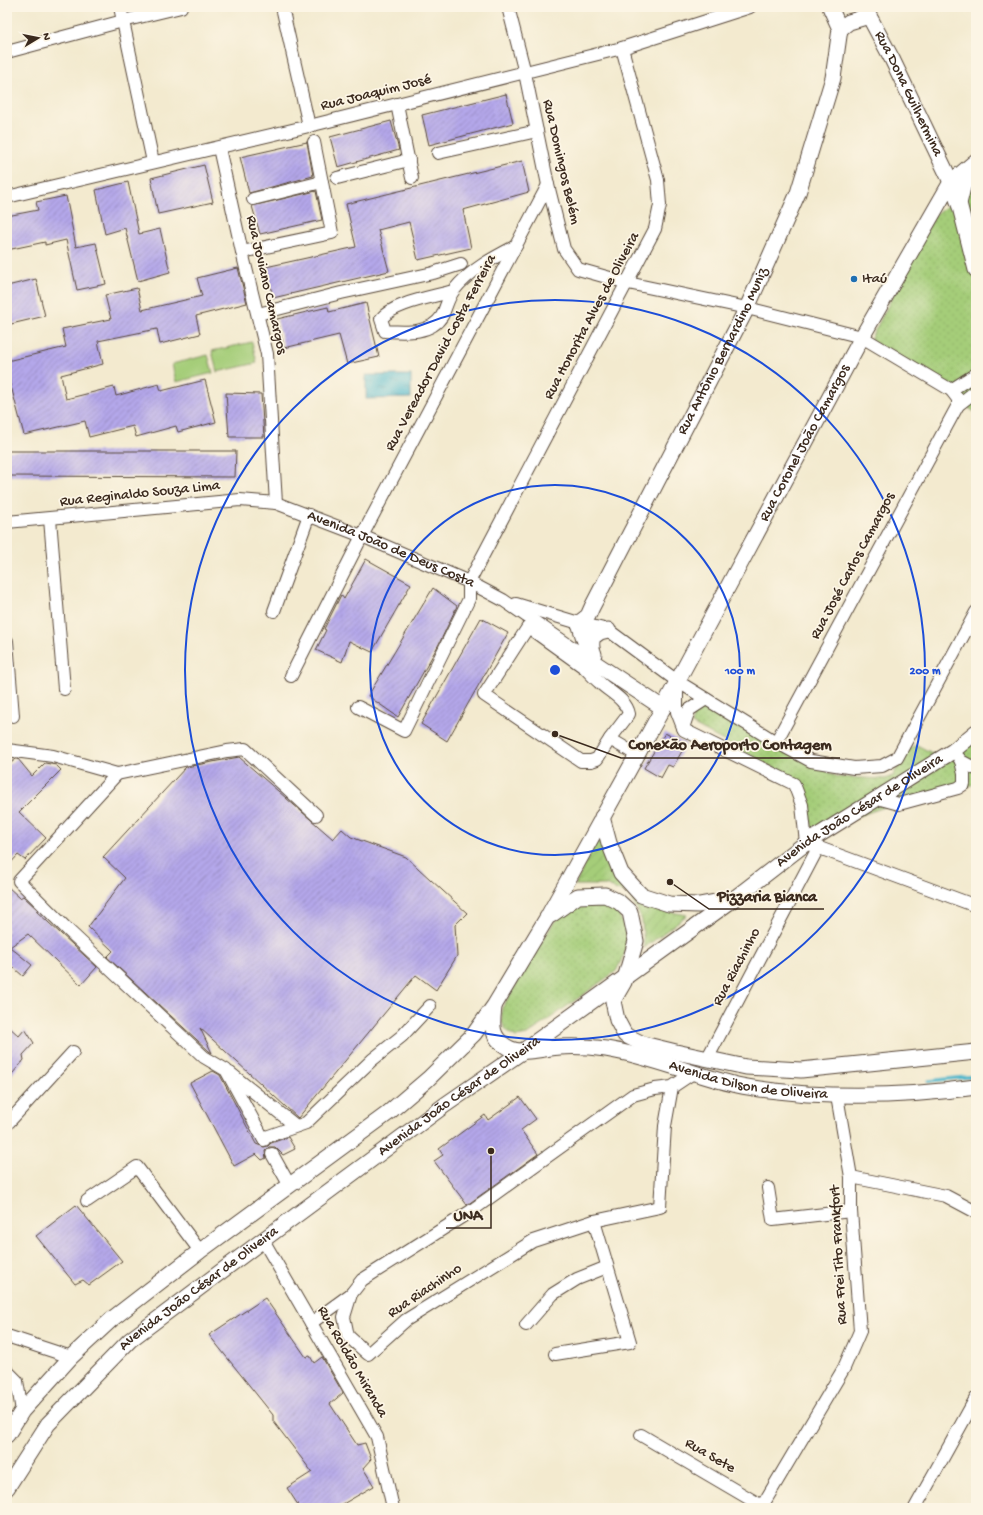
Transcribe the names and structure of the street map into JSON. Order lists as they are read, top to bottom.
{
  "streets": {
    "main road": [
      "Rua Dona Guilhermina",
      "Rua Antônio Bernardino Muniz",
      "Rua Coronel João Camargos",
      "Avenida João de Deus Costa",
      "Avenida João César de Oliveira",
      "Avenida Dilson de Oliveira"
    ],
    "street": [
      "Rua Joaquim José",
      "Rua Domingos Belém",
      "Rua Joviano Camargos",
      "Rua Honorita Alves de Oliveira",
      "Rua Vereador David Costa Ferreira",
      "Rua Reginaldo Souza Lima",
      "Rua José Carlos Camargos",
      "Rua Riachinho",
      "Rua Frei Tito Frankfort",
      "Rua Roldão Miranda",
      "Rua Sete"
    ]
  },
  "crossings": [
    ["Rua Joaquim José", "Rua Domingos Belém"],
    ["Rua Joaquim José", "Rua Joviano Camargos"],
    ["Rua Joaquim José", "Rua Honorita Alves de Oliveira"],
    ["Rua Dona Guilhermina", "Rua Coronel João Camargos"],
    ["Rua Domingos Belém", "Rua Honorita Alves de Oliveira"],
    ["Rua Domingos Belém", "Rua Antônio Bernardino Muniz"],
    ["Rua Domingos Belém", "Rua Vereador David Costa Ferreira"],
    ["Rua Domingos Belém", "Rua Coronel João Camargos"],
    ["Rua Joviano Camargos", "Rua Reginaldo Souza Lima"],
    ["Rua Joviano Camargos", "Avenida João de Deus Costa"],
    ["Rua Honorita Alves de Oliveira", "Avenida João de Deus Costa"],
    ["Rua Antônio Bernardino Muniz", "Avenida João de Deus Costa"],
    ["Rua Vereador David Costa Ferreira", "Avenida João de Deus Costa"],
    ["Rua Coronel João Camargos", "Avenida João de Deus Costa"],
    ["Rua Coronel João Camargos", "Avenida João César de Oliveira"],
    ["Rua Reginaldo Souza Lima", "Avenida João de Deus Costa"],
    ["Avenida João de Deus Costa", "Rua José Carlos Camargos"],
    ["Avenida João de Deus Costa", "Avenida João César de Oliveira"],
    ["Avenida João César de Oliveira", "Rua Riachinho"],
    ["Avenida João César de Oliveira", "Avenida Dilson de Oliveira"],
    ["Avenida João César de Oliveira", "Rua Roldão Miranda"],
    ["Rua Riachinho", "Avenida Dilson de Oliveira"],
    ["Avenida Dilson de Oliveira", "Rua Frei Tito Frankfort"],
    ["Rua Frei Tito Frankfort", "Rua Sete"]
  ],
  "places": [
    "Itaú",
    "Conexão Aeroporto Contagem",
    "Pizzaria Bianca",
    "UNA"
  ],
  "north": "right",
  "rings": ["100 m", "200 m"]
}
